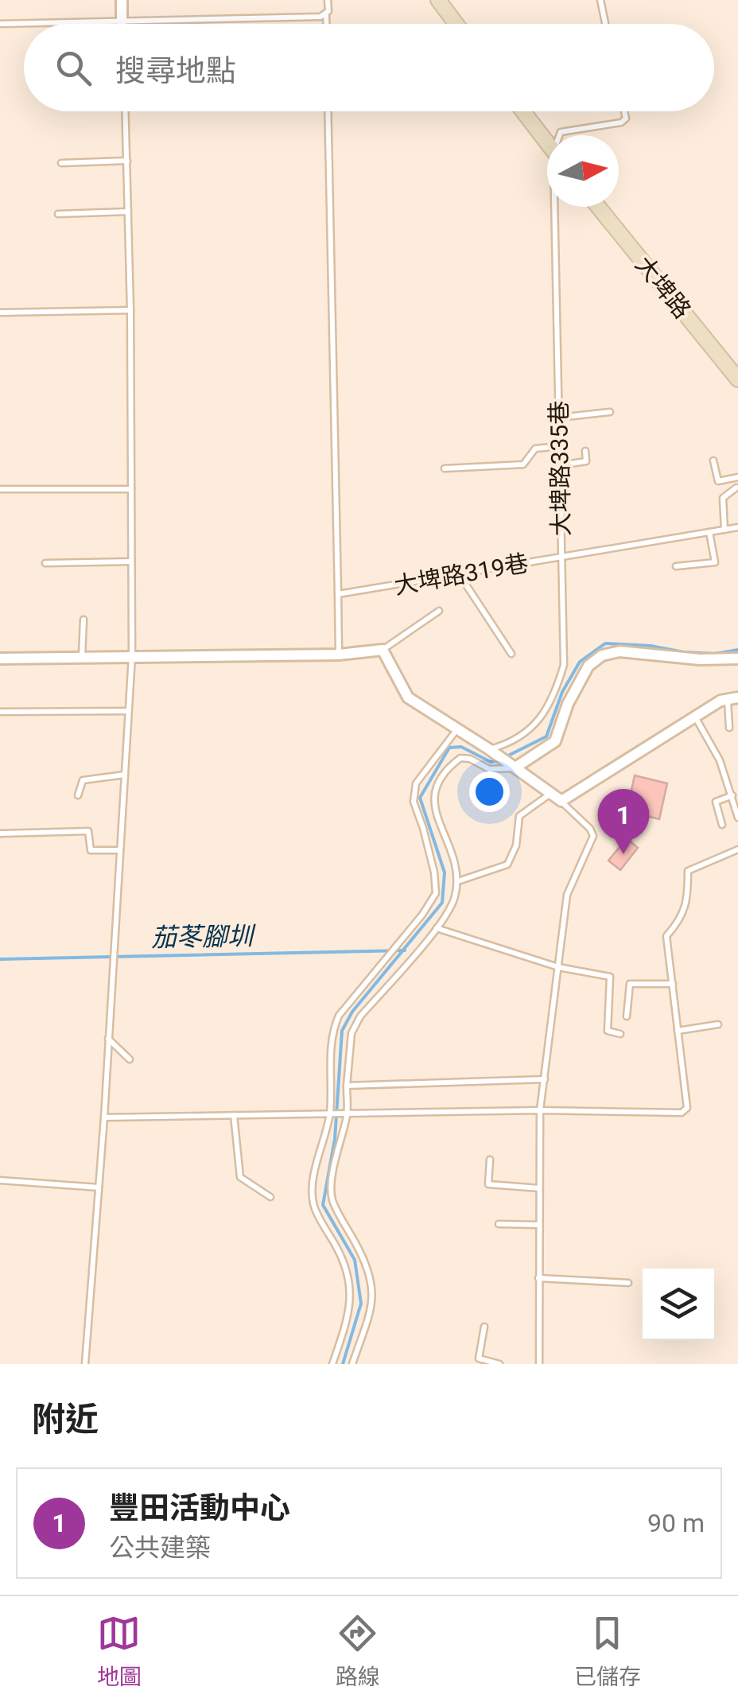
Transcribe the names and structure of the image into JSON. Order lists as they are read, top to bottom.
{
  "streets": {
    "main road": ["大埤路"],
    "lane": ["大埤路335巷", "大埤路319巷"]
  },
  "crossings": [
    ["大埤路335巷", "大埤路319巷"]
  ],
  "water": ["茄苳腳圳"],
  "north": "right",
  "page": {
    "search": "搜尋地點",
    "pins": "1",
    "heading": "附近",
    "list": [
      {
        "mark": "1",
        "name": "豐田活動中心",
        "note": "公共建築",
        "value": "90 m"
      }
    ],
    "nav": ["地圖", "路線", "已儲存"]
  }
}
